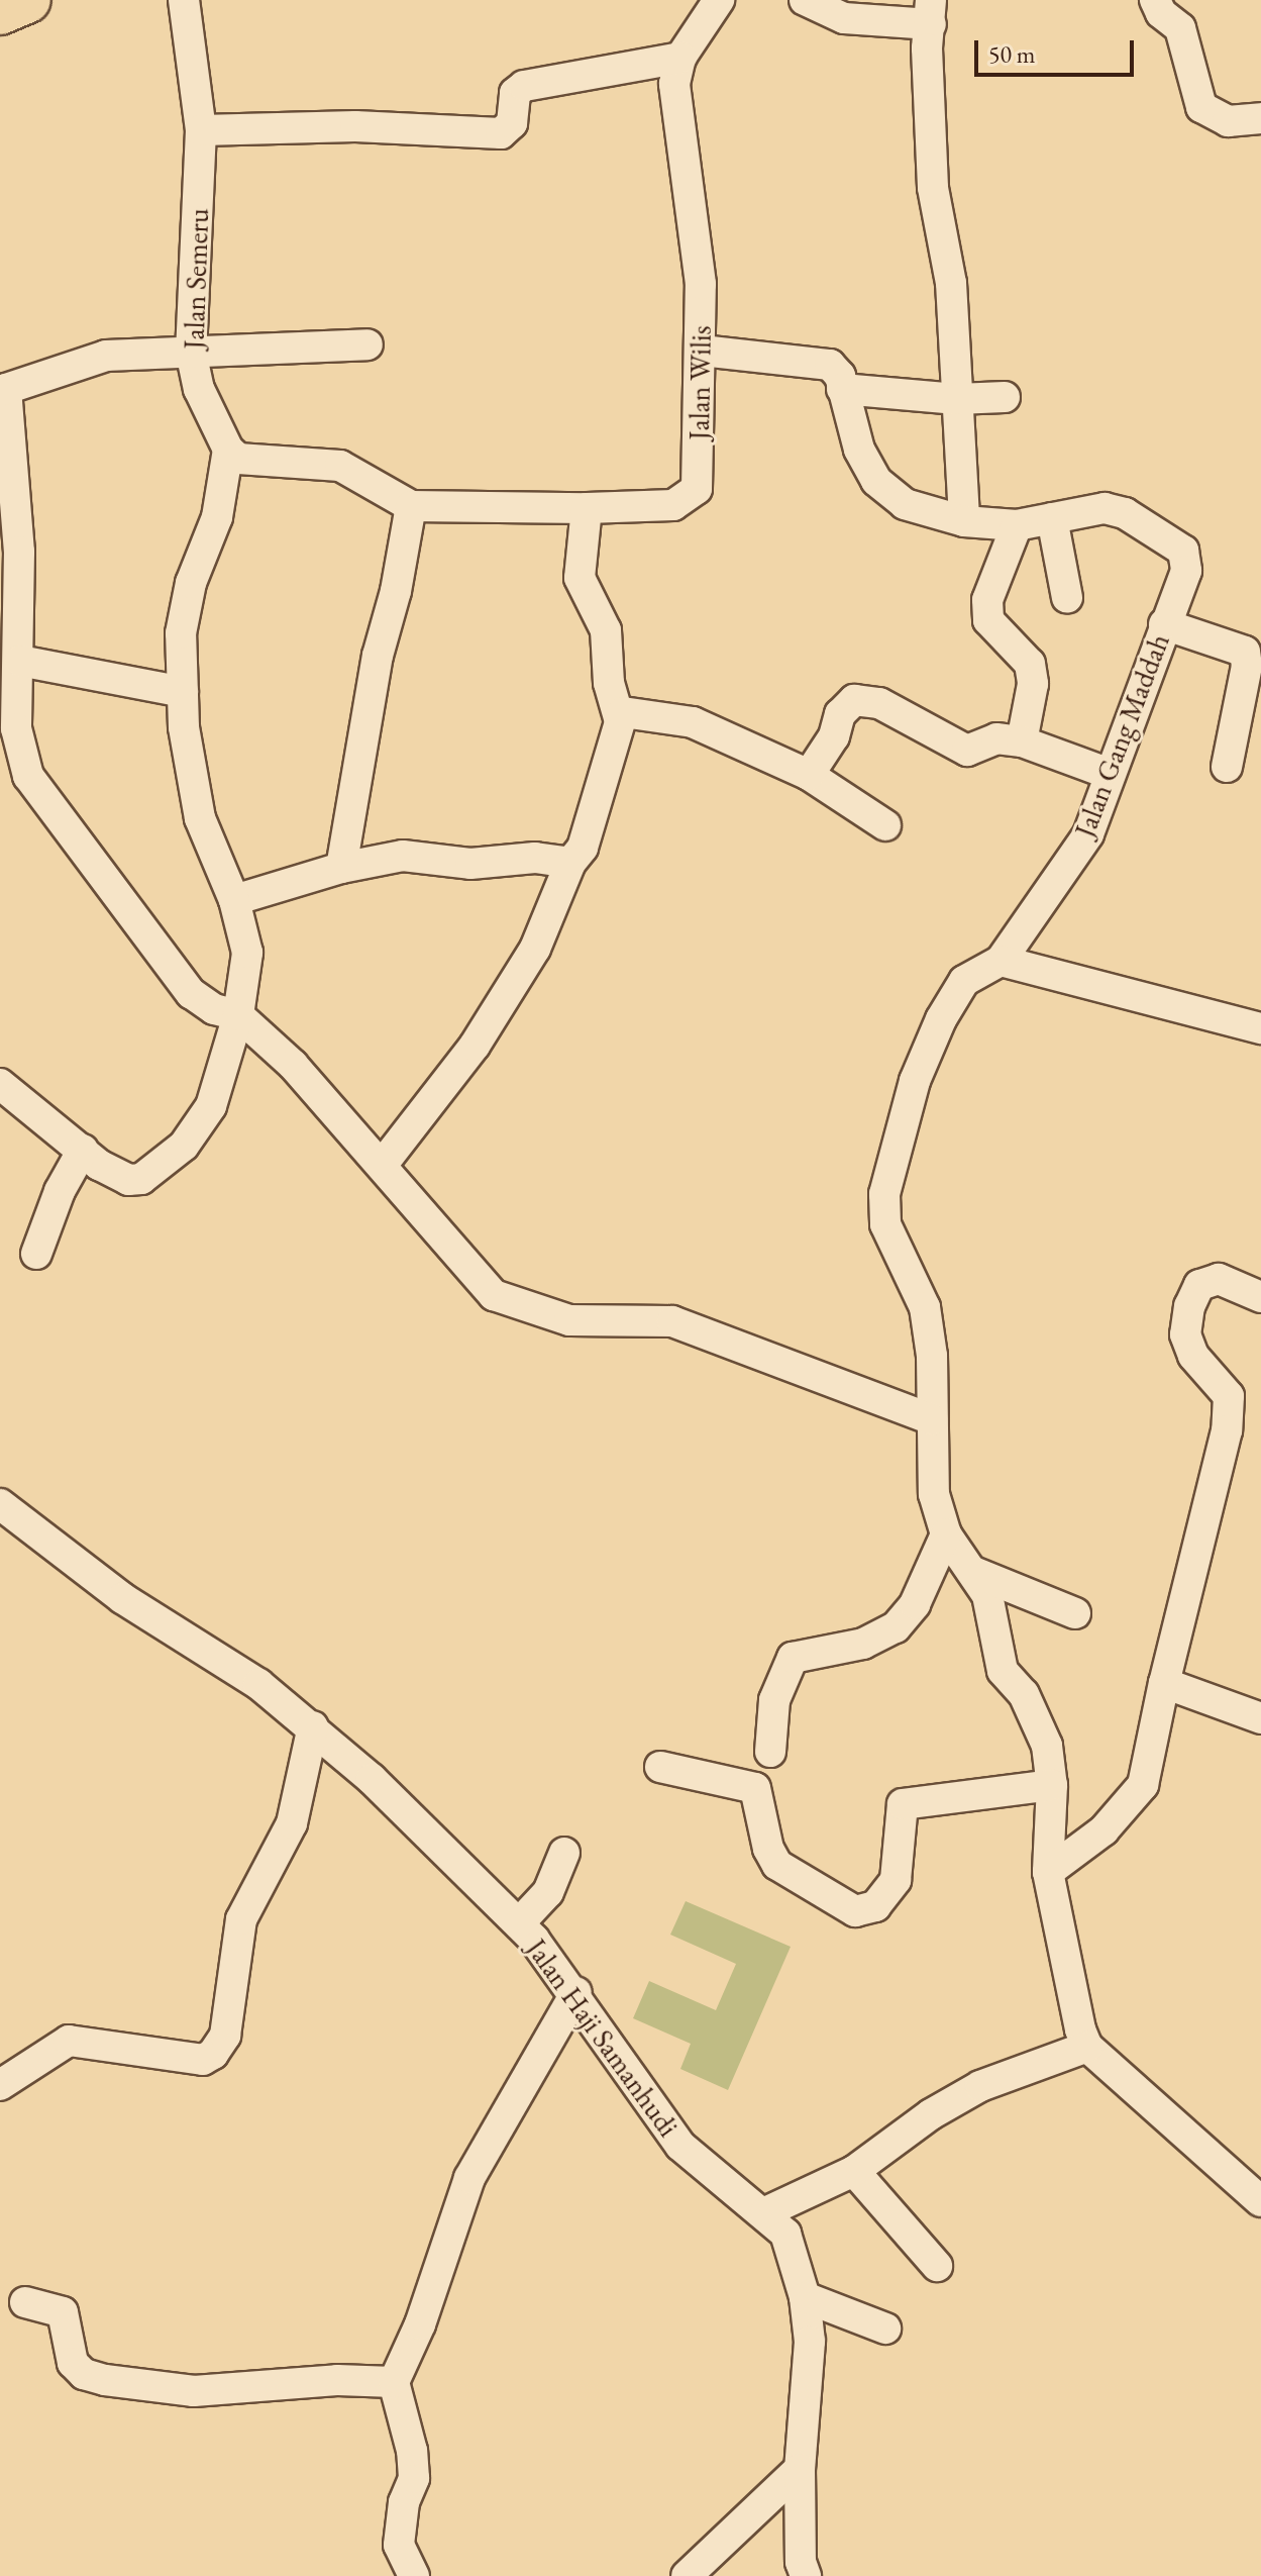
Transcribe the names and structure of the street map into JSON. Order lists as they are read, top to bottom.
{
  "streets": {
    "street": [
      "Jalan Semeru",
      "Jalan Wilis",
      "Jalan Gang Maddah",
      "Jalan Haji Samanhudi"
    ]
  },
  "scale_bar": "50 m"
}
